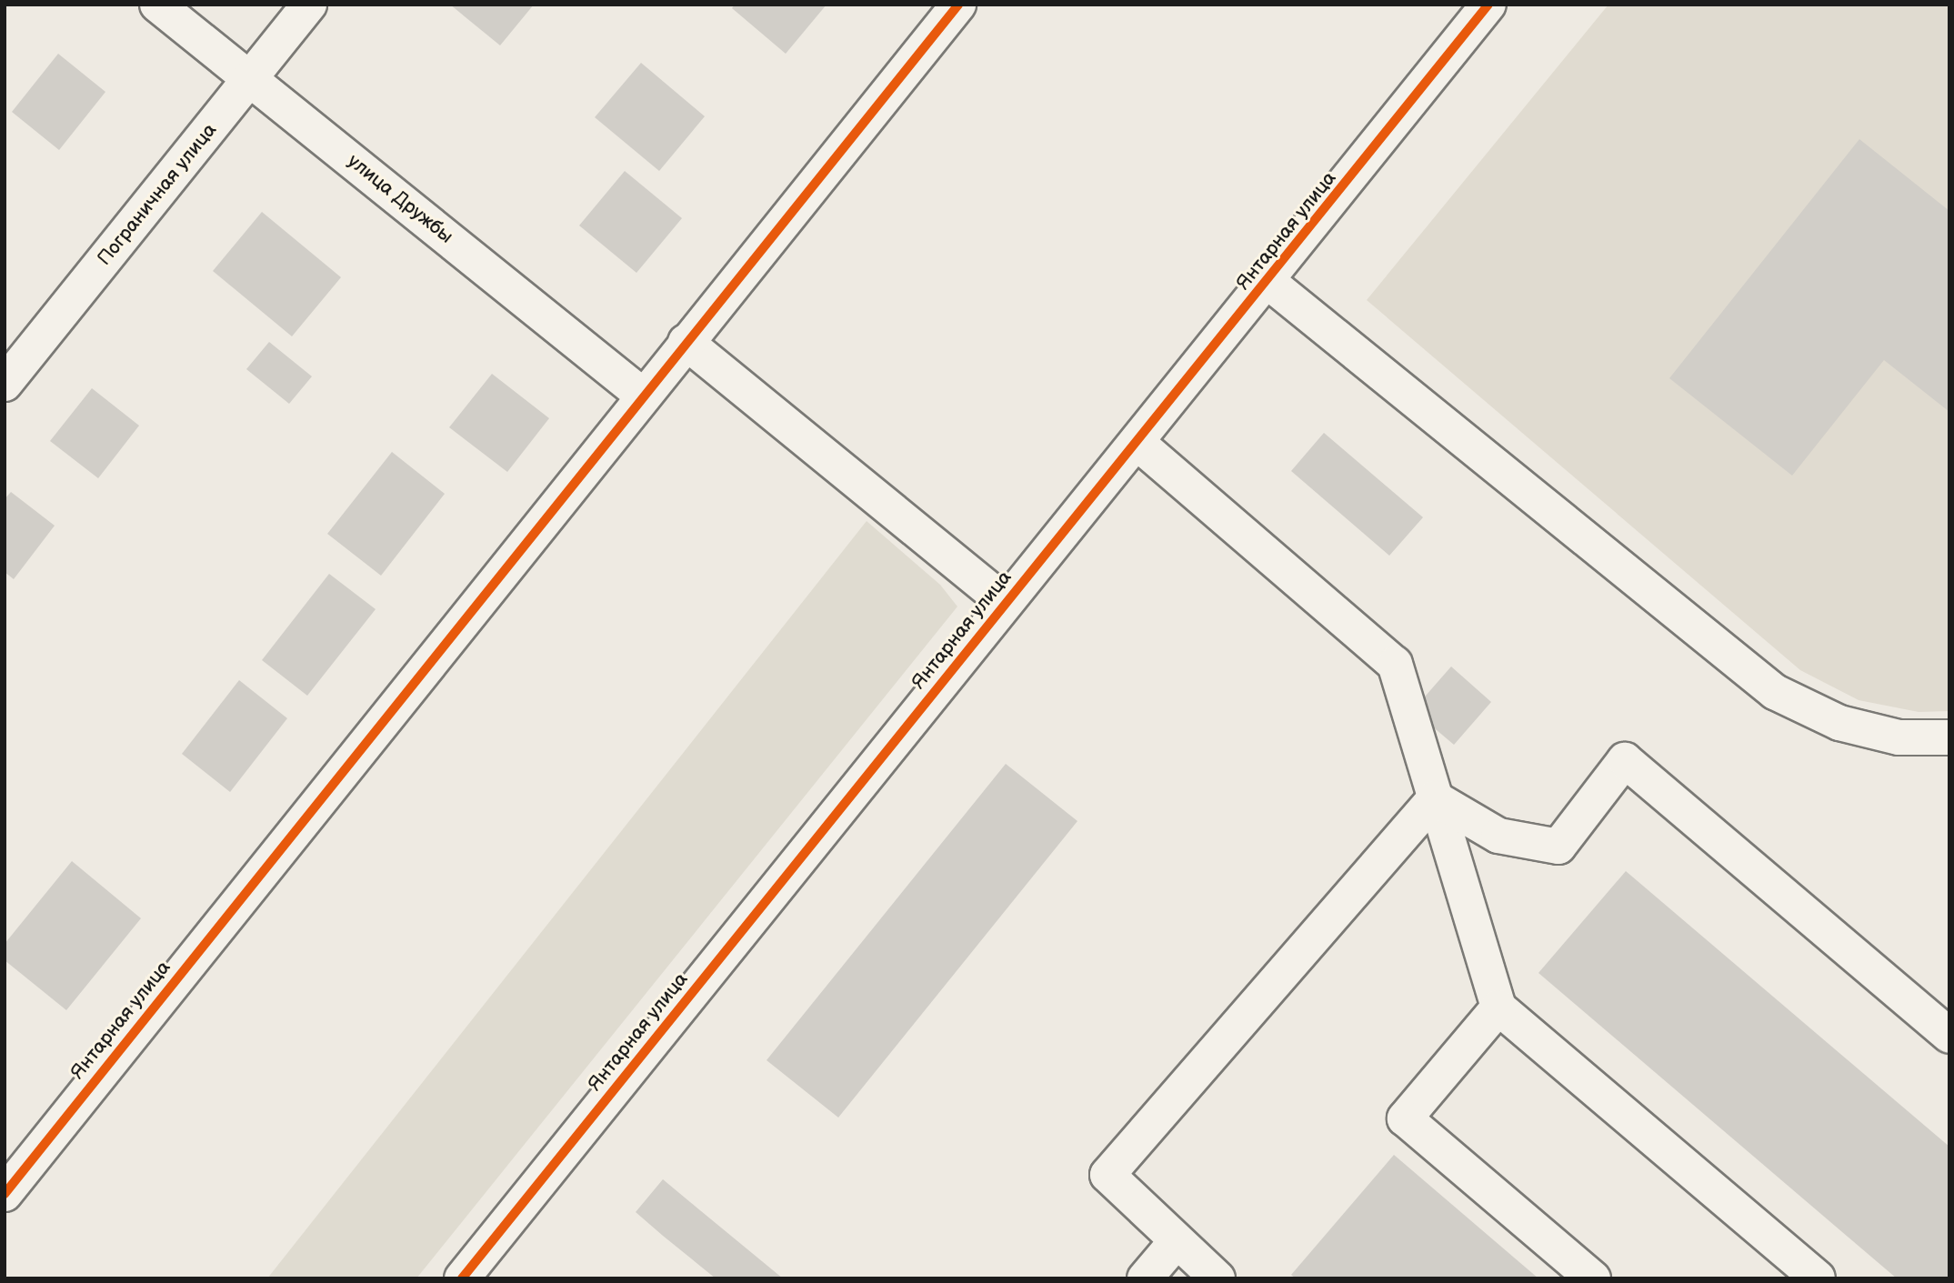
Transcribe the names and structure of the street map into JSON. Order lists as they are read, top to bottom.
{
  "streets": {
    "street": ["Пограничная улица", "улица Дружбы", "Янтарная улица"]
  },
  "crossings": [
    ["Пограничная улица", "улица Дружбы"],
    ["улица Дружбы", "Янтарная улица"]
  ]
}
